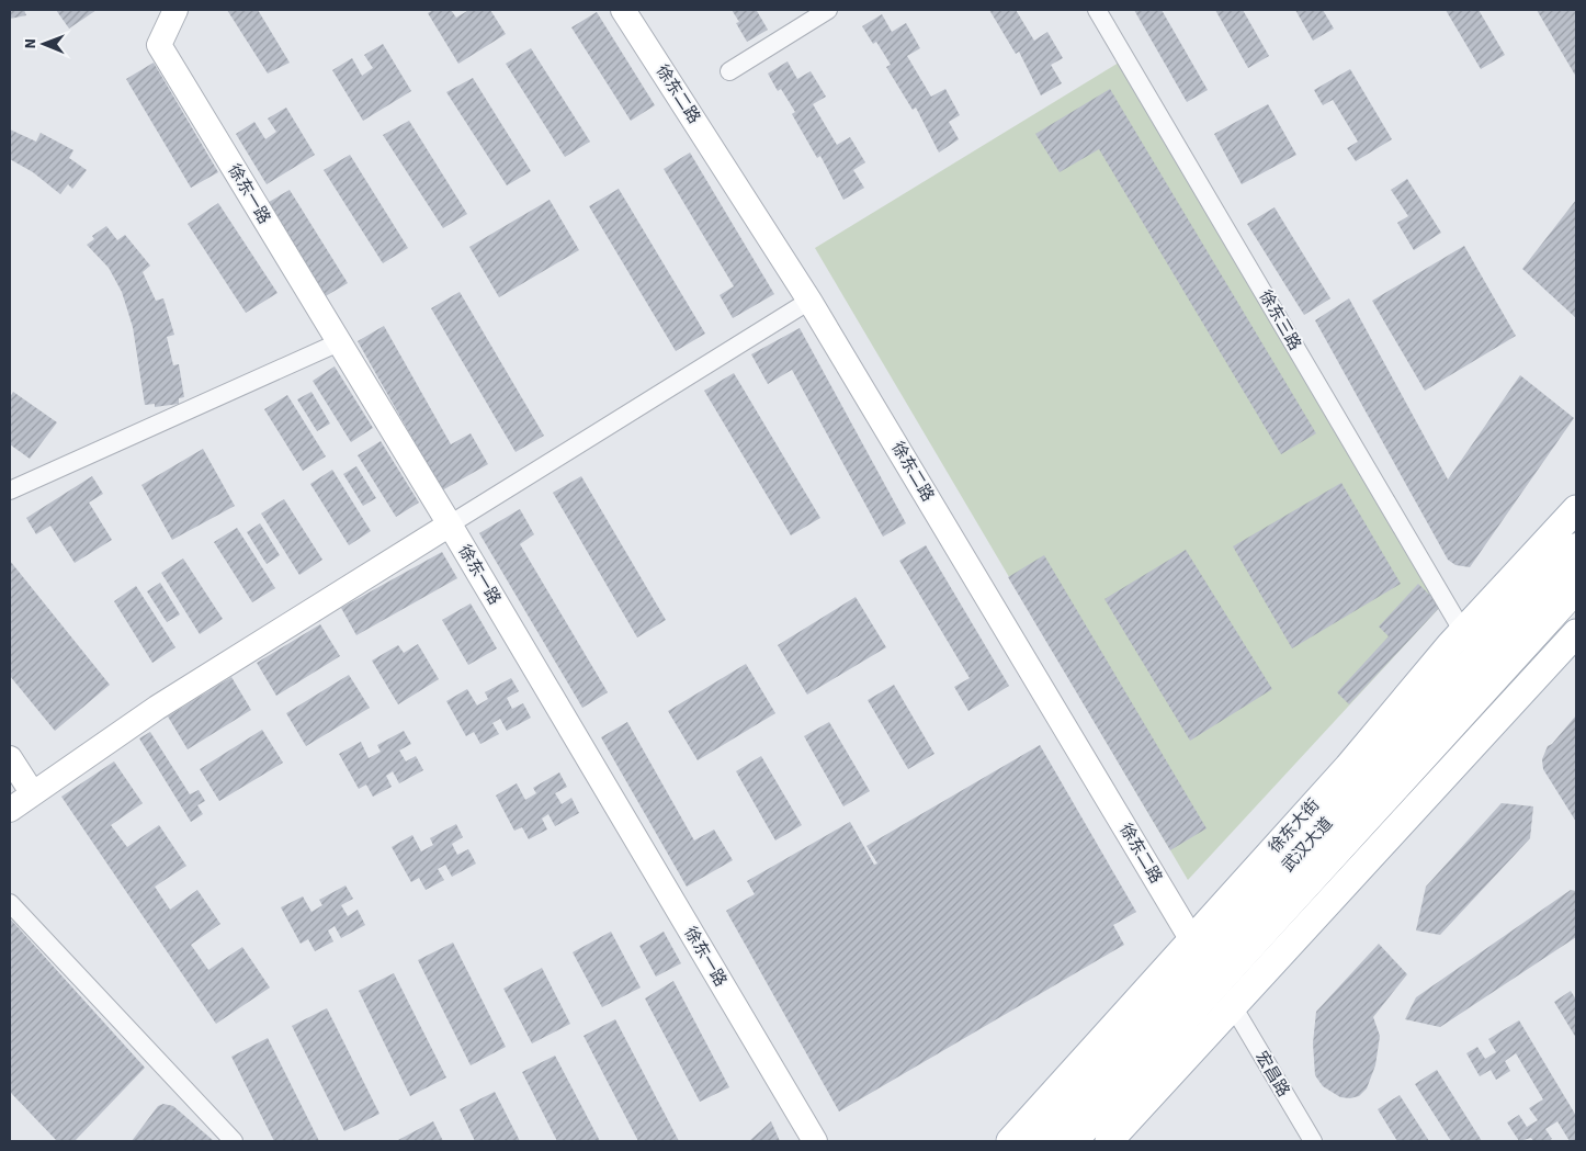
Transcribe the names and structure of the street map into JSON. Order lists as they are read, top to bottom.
{
  "streets": {
    "highway": ["武汉大道"],
    "main road": ["徐东大街"],
    "street": [
      "徐东二路",
      "徐东一路",
      "徐东三路",
      "宏昌路"
    ]
  },
  "crossings": [
    ["徐东二路", "徐东大街"],
    ["徐东三路", "徐东大街"]
  ],
  "north": "left"
}
